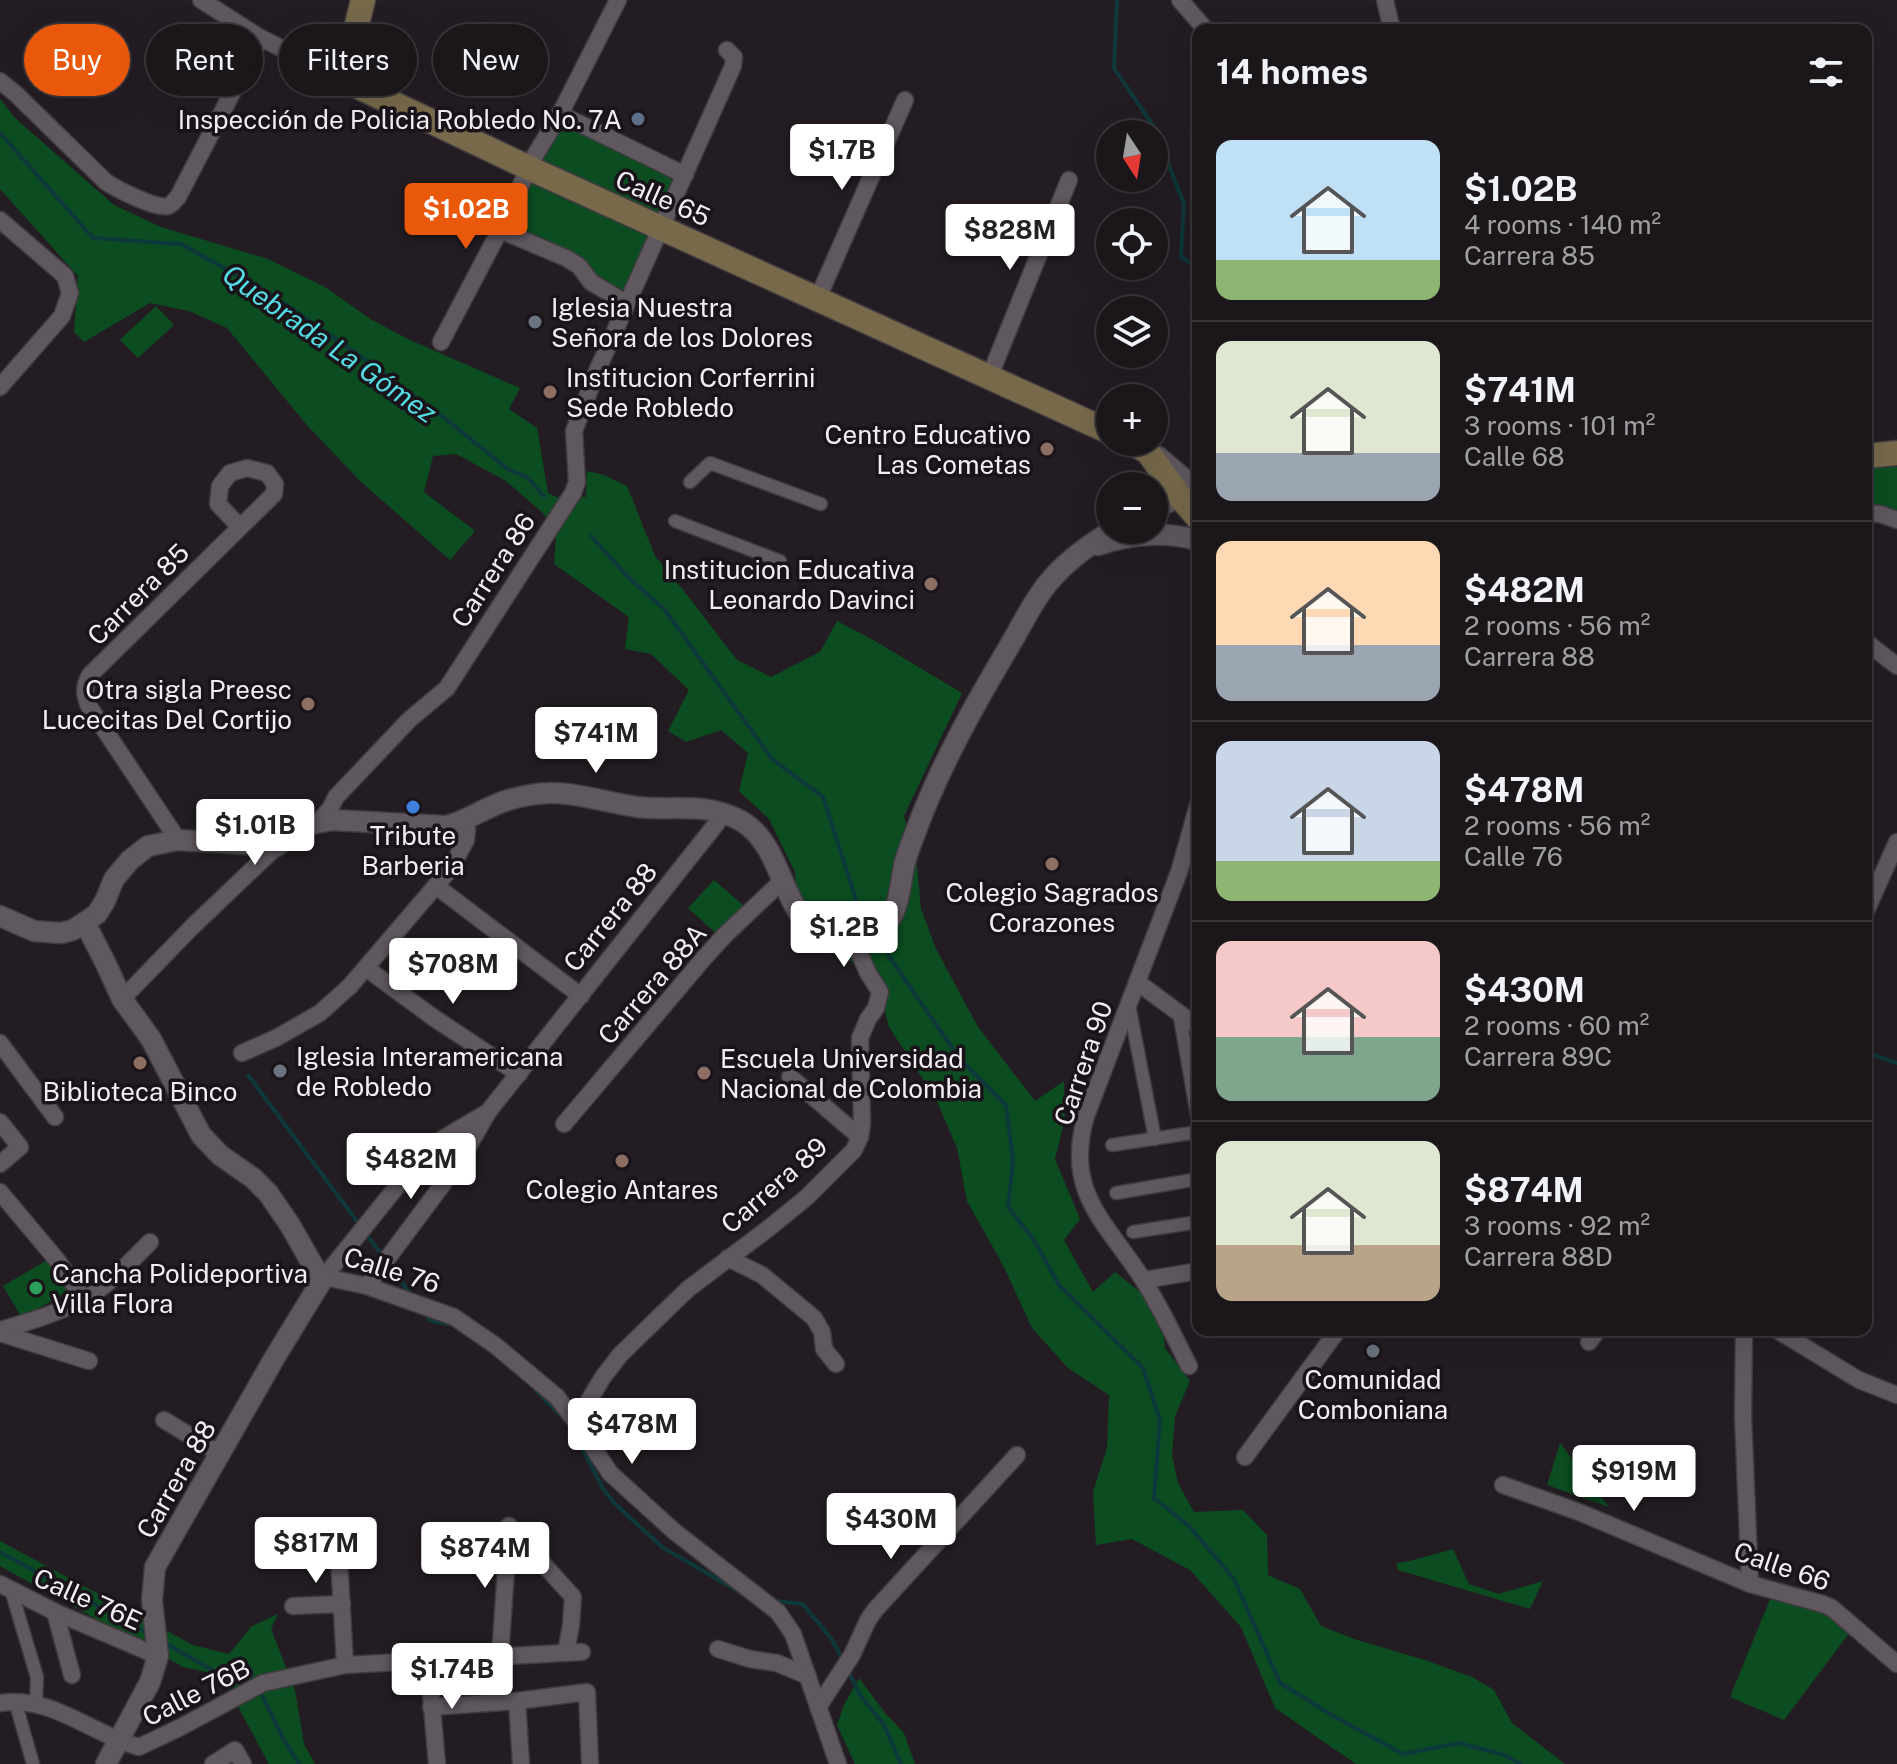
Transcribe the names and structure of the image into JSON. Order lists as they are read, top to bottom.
{
  "streets": {
    "main road": ["Calle 65"],
    "street": [
      "Carrera 86",
      "Carrera 85",
      "Carrera 88",
      "Carrera 88A",
      "Carrera 90",
      "Carrera 89",
      "Calle 76",
      "Calle 66",
      "Calle 76E",
      "Calle 76B"
    ]
  },
  "crossings": [
    ["Calle 65", "Carrera 86"],
    ["Carrera 86", "Calle 76"],
    ["Carrera 88", "Calle 76"],
    ["Carrera 88", "Calle 76E"],
    ["Carrera 88", "Calle 76B"],
    ["Carrera 89", "Calle 76"]
  ],
  "water": ["Quebrada La Gómez"],
  "places": [
    "Inspección de Policia Robledo No. 7A",
    "Iglesia Nuestra Señora de los Dolores",
    "Institucion Corferrini Sede Robledo",
    "Centro Educativo Las Cometas",
    "Institucion Educativa Leonardo Davinci",
    "Otra sigla Preesc Lucecitas Del Cortijo",
    "Tribute Barberia",
    "Colegio Sagrados Corazones",
    "Biblioteca Binco",
    "Iglesia Interamericana de Robledo",
    "Escuela Universidad Nacional de Colombia",
    "Colegio Antares",
    "Cancha Polideportiva Villa Flora",
    "Comunidad Comboniana"
  ],
  "north": "bottom",
  "page": {
    "chip": [
      "Buy",
      "Rent",
      "Filters",
      "New"
    ],
    "heading": "14 homes",
    "map_buttons": ["+", "−"],
    "list": [
      {
        "name": "$1.02B",
        "note": "4 rooms · 140 m² · Carrera 85"
      },
      {
        "name": "$741M",
        "note": "3 rooms · 101 m² · Calle 68"
      },
      {
        "name": "$482M",
        "note": "2 rooms · 56 m² · Carrera 88"
      },
      {
        "name": "$478M",
        "note": "2 rooms · 56 m² · Calle 76"
      },
      {
        "name": "$430M",
        "note": "2 rooms · 60 m² · Carrera 89C"
      },
      {
        "name": "$874M",
        "note": "3 rooms · 92 m² · Carrera 88D"
      }
    ],
    "price": [
      "$1.7B",
      "$1.02B",
      "$828M",
      "$741M",
      "$1.01B",
      "$1.2B",
      "$708M",
      "$482M",
      "$478M",
      "$919M",
      "$430M",
      "$817M",
      "$874M",
      "$1.74B"
    ]
  }
}
